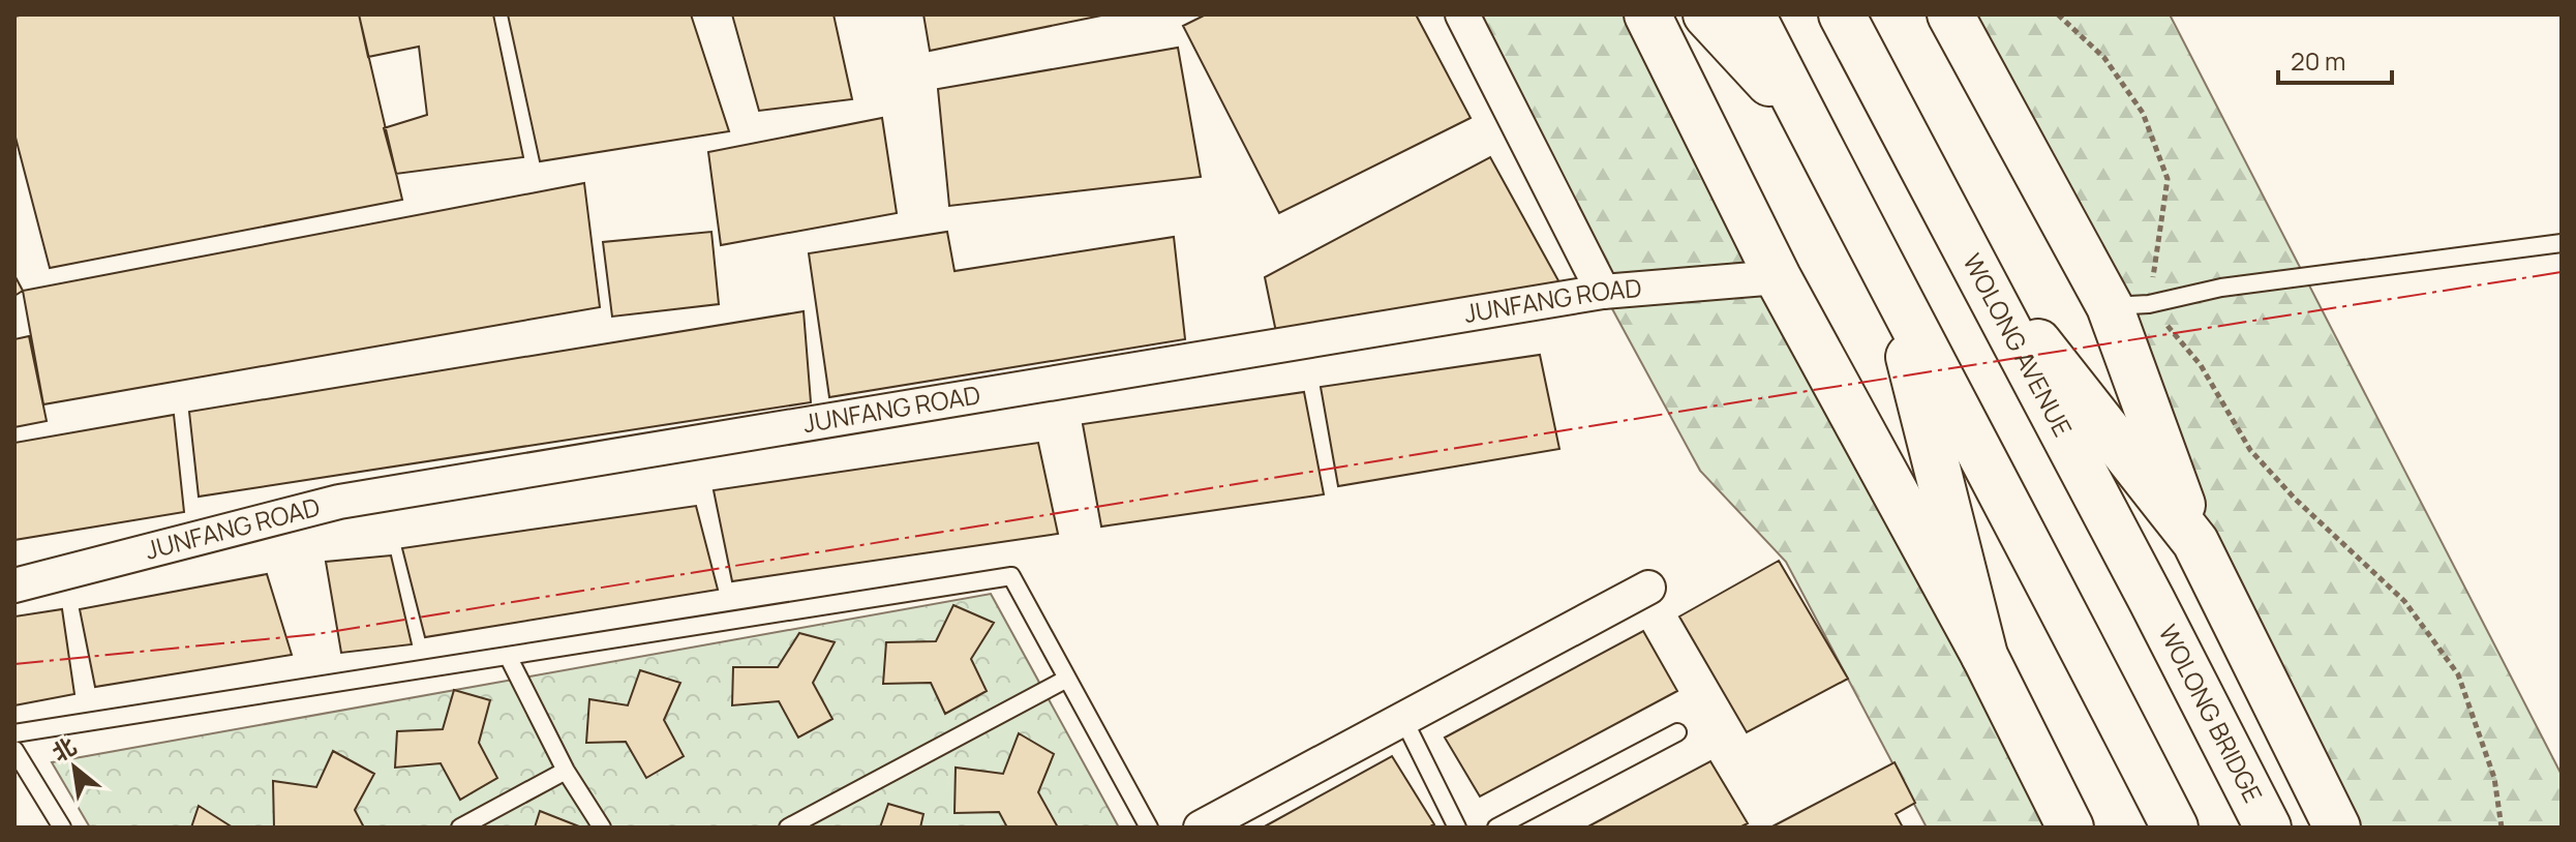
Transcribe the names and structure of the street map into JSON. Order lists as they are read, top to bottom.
{
  "streets": {
    "highway": ["WOLONG AVENUE", "WOLONG BRIDGE"],
    "street": ["JUNFANG ROAD"]
  },
  "crossings": [
    ["WOLONG AVENUE", "WOLONG BRIDGE"]
  ],
  "scale_bar": "20 m",
  "north": "top left"
}
